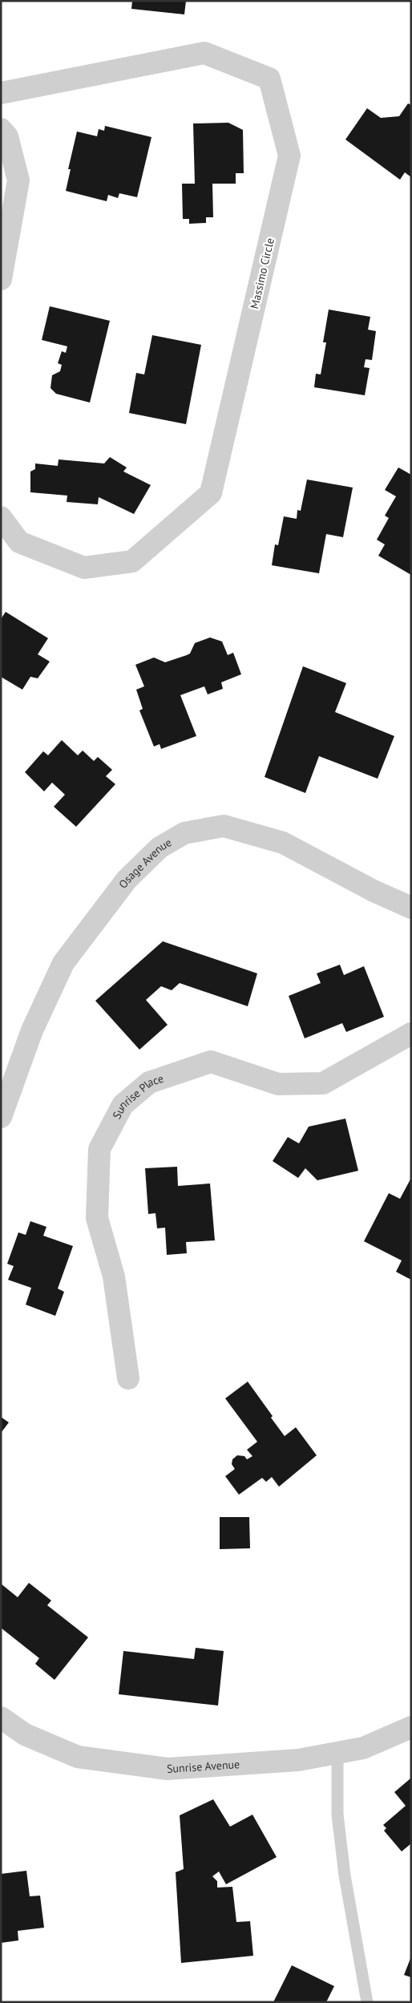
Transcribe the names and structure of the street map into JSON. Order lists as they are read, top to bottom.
{
  "streets": {
    "street": [
      "Massimo Circle",
      "Osage Avenue",
      "Sunrise Place",
      "Sunrise Avenue"
    ]
  }
}
